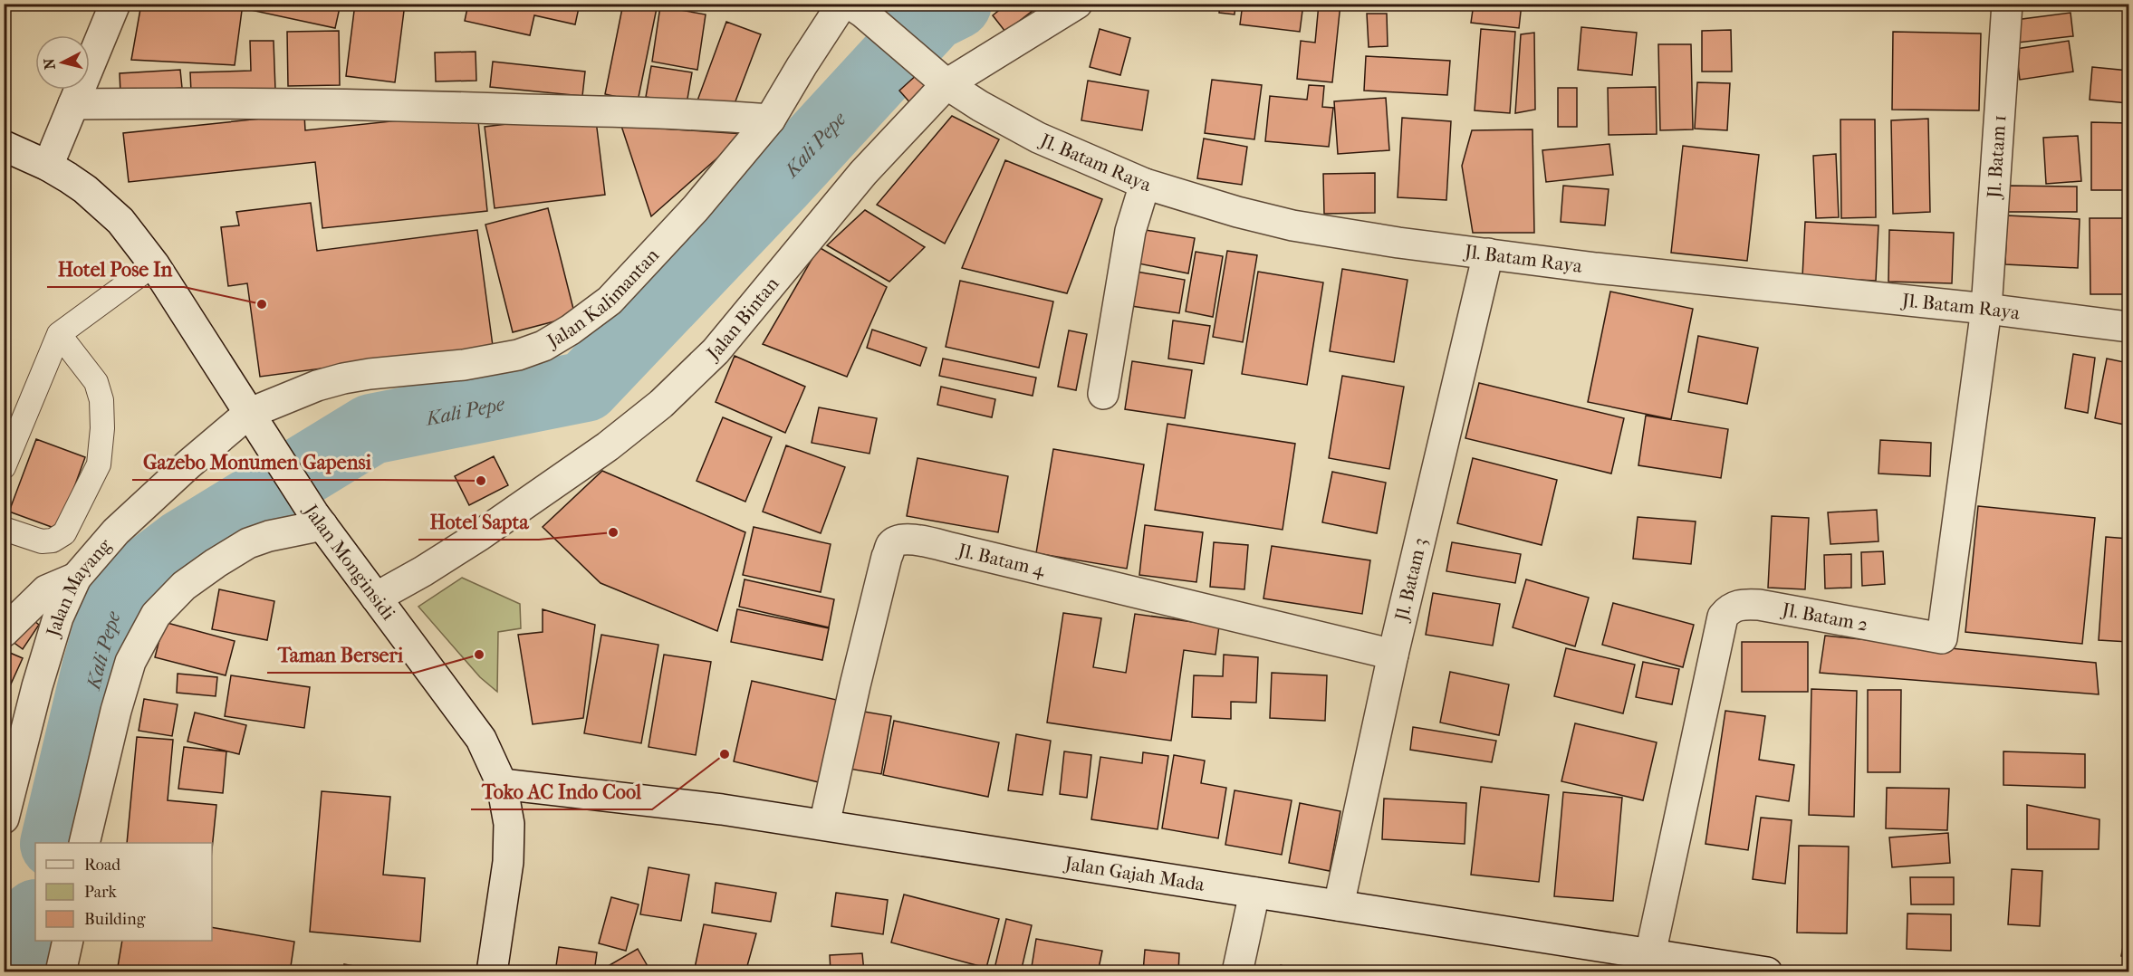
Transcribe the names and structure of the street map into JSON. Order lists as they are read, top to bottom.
{
  "streets": {
    "street": [
      "Jl. Batam 1",
      "Jl. Batam Raya",
      "Jalan Kalimantan",
      "Jalan Bintan",
      "Jl. Batam 4",
      "Jalan Monginsidi",
      "Jl. Batam 3",
      "Jalan Mayang",
      "Jl. Batam 2",
      "Jalan Gajah Mada"
    ]
  },
  "crossings": [
    ["Jl. Batam 1", "Jl. Batam Raya"],
    ["Jl. Batam 1", "Jl. Batam 2"],
    ["Jl. Batam Raya", "Jalan Kalimantan"],
    ["Jl. Batam Raya", "Jalan Bintan"],
    ["Jl. Batam Raya", "Jl. Batam 3"],
    ["Jl. Batam Raya", "Jl. Batam 2"],
    ["Jalan Kalimantan", "Jalan Monginsidi"],
    ["Jalan Kalimantan", "Jalan Mayang"],
    ["Jalan Bintan", "Jalan Monginsidi"],
    ["Jl. Batam 4", "Jl. Batam 3"],
    ["Jl. Batam 4", "Jalan Gajah Mada"],
    ["Jalan Monginsidi", "Jalan Mayang"],
    ["Jalan Monginsidi", "Jalan Gajah Mada"],
    ["Jl. Batam 3", "Jalan Gajah Mada"],
    ["Jl. Batam 2", "Jalan Gajah Mada"]
  ],
  "water": ["Kali Pepe"],
  "places": [
    "Hotel Pose In",
    "Gazebo Monumen Gapensi",
    "Hotel Sapta",
    "Taman Berseri",
    "Toko AC Indo Cool"
  ],
  "legend": ["Road", "Park", "Building"],
  "north": "left"
}
